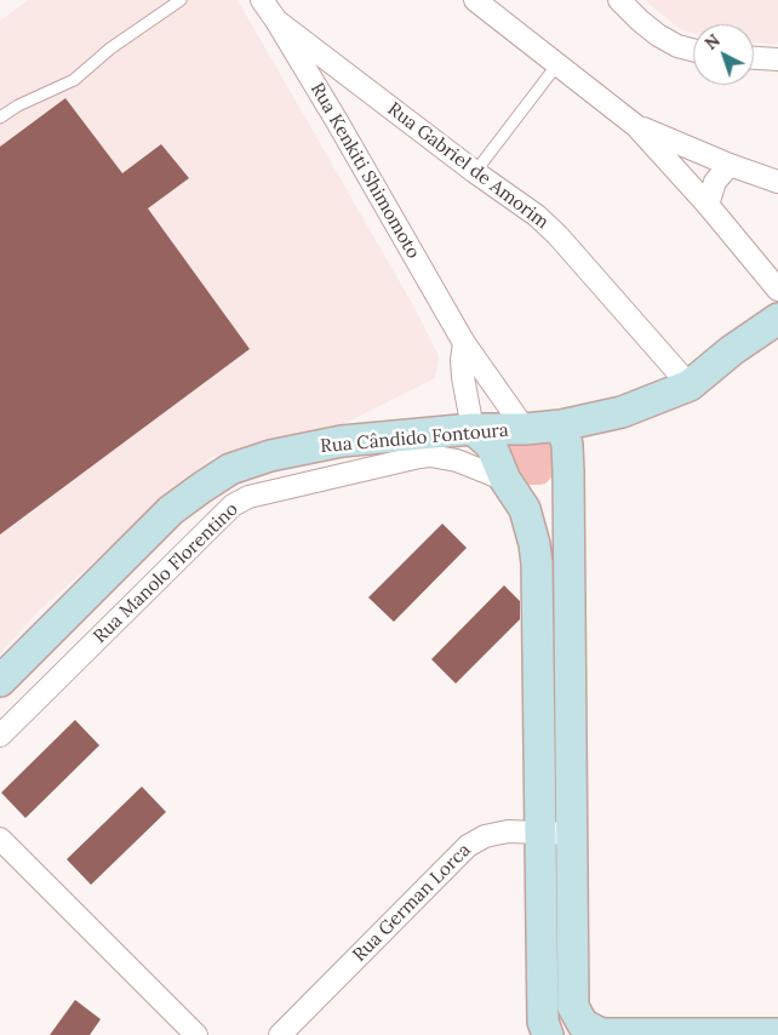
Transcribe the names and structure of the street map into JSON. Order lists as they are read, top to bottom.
{
  "streets": {
    "street": [
      "Rua Gabriel de Amorim",
      "Rua Kenkiti Shimomoto",
      "Rua Cândido Fontoura",
      "Rua Manolo Florentino",
      "Rua German Lorca"
    ]
  },
  "crossings": [
    ["Rua Gabriel de Amorim", "Rua Kenkiti Shimomoto"],
    ["Rua Gabriel de Amorim", "Rua Cândido Fontoura"],
    ["Rua Kenkiti Shimomoto", "Rua Cândido Fontoura"]
  ],
  "north": "top left"
}
